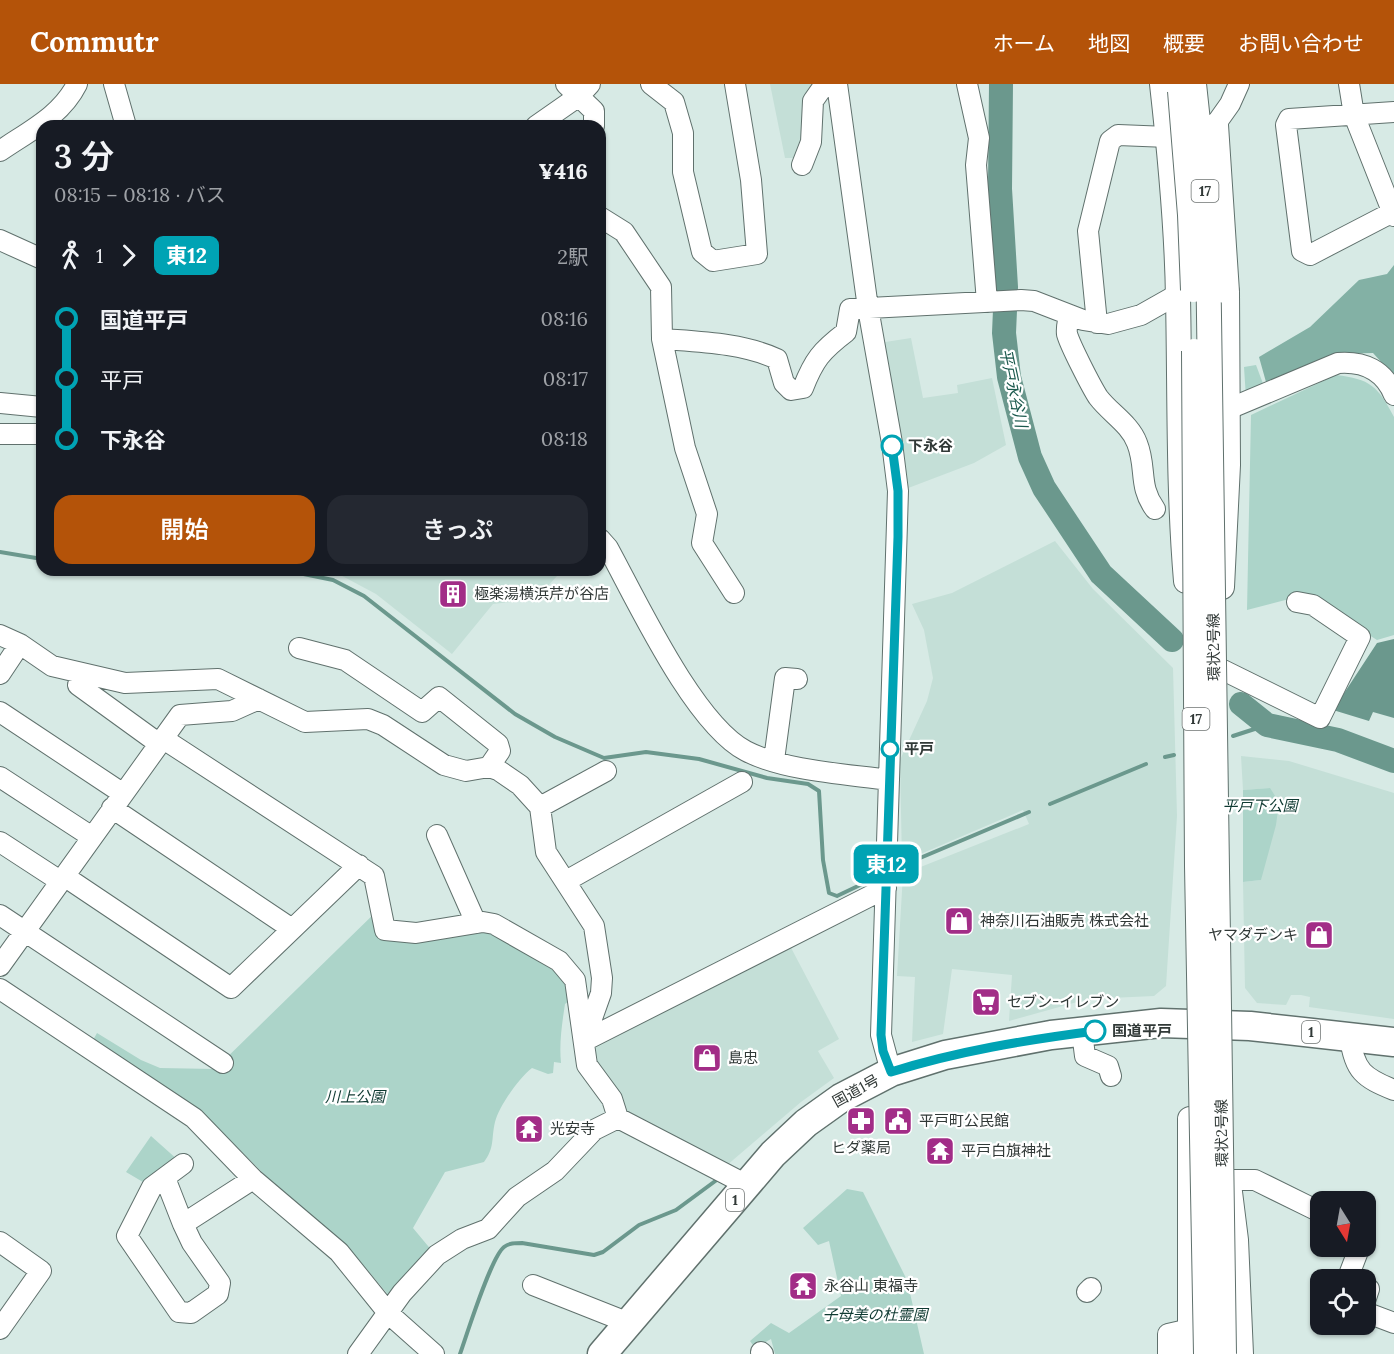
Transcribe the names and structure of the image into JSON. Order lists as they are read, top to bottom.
{
  "streets": {
    "highway": ["1", "国道1号"],
    "main road": ["17", "環状2号線"]
  },
  "water": ["平戸永谷川"],
  "parks": ["平戸下公園", "川上公園", "子母美の杜霊園"],
  "places": {
    "other": ["下永谷", "平戸", "国道平戸"],
    "building": ["極楽湯横浜芹が谷店"],
    "shop": ["神奈川石油販売 株式会社", "ヤマダデンキ", "島忠"],
    "supermarket": ["セブン-イレブン"],
    "pharmacy": ["ヒダ薬局"],
    "public building": ["平戸町公民館"],
    "temple": ["光安寺", "平戸白旗神社", "永谷山 東福寺"]
  },
  "lines": ["bus line 東12"],
  "north": "bottom",
  "page": {
    "header": "Commutr",
    "nav": [
      "ホーム",
      "地図",
      "概要",
      "お問い合わせ"
    ],
    "on_map": "東12",
    "heading": ["3 分", "08:15 – 08:18 · バス", "¥416"],
    "legs": ["1", "東12", "2駅"],
    "list": [
      {
        "name": "国道平戸",
        "value": "08:16"
      },
      {
        "name": "平戸",
        "value": "08:17"
      },
      {
        "name": "下永谷",
        "value": "08:18"
      }
    ],
    "buttons": ["開始", "きっぷ"]
  }
}
